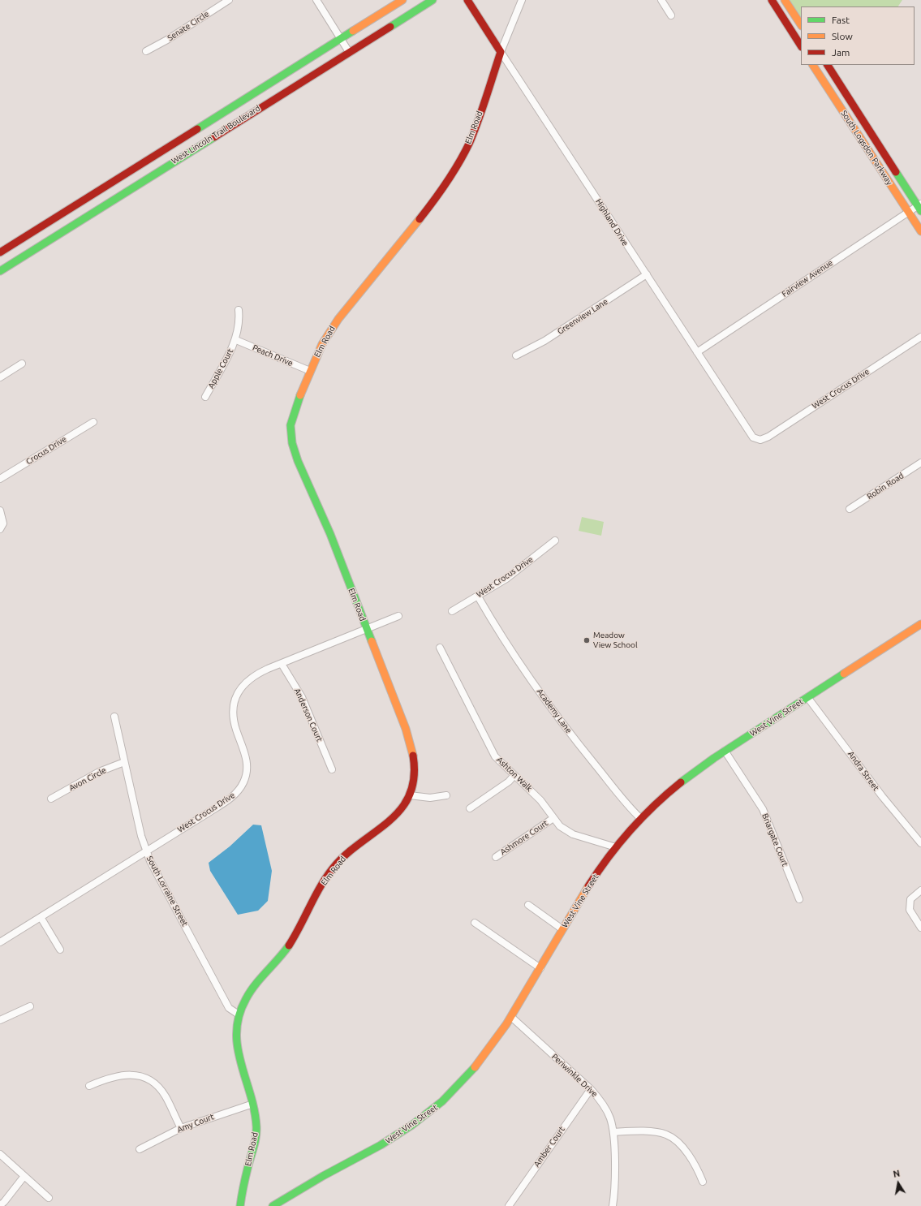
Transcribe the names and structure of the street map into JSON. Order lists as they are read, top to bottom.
{
  "streets": {
    "main road": [
      "Elm Road",
      "West Lincoln Trail Boulevard",
      "South Logsdon Parkway",
      "Highland Drive",
      "West Vine Street"
    ],
    "street": [
      "Senate Circle",
      "Fairview Avenue",
      "Greenview Lane",
      "Peach Drive",
      "Apple Court",
      "West Crocus Drive",
      "Crocus Drive",
      "Robin Road",
      "Academy Lane",
      "Anderson Court",
      "Andra Street",
      "Ashton Walk",
      "Avon Circle",
      "Ashmore Court",
      "Briargate Court",
      "South Lorraine Street",
      "Periwinkle Drive",
      "Amy Court",
      "Amber Court"
    ]
  },
  "crossings": [
    ["Elm Road", "Highland Drive"],
    ["Elm Road", "Peach Drive"],
    ["Elm Road", "West Crocus Drive"],
    ["Elm Road", "South Lorraine Street"],
    ["Elm Road", "Amy Court"],
    ["South Logsdon Parkway", "Fairview Avenue"],
    ["Highland Drive", "Fairview Avenue"],
    ["Highland Drive", "Greenview Lane"],
    ["Highland Drive", "West Crocus Drive"],
    ["Peach Drive", "Apple Court"],
    ["West Crocus Drive", "Academy Lane"],
    ["West Crocus Drive", "Anderson Court"],
    ["West Crocus Drive", "South Lorraine Street"],
    ["Academy Lane", "West Vine Street"],
    ["West Vine Street", "Andra Street"],
    ["West Vine Street", "Ashton Walk"],
    ["West Vine Street", "Briargate Court"],
    ["West Vine Street", "Periwinkle Drive"],
    ["Ashton Walk", "Ashmore Court"],
    ["Avon Circle", "South Lorraine Street"],
    ["Periwinkle Drive", "Amber Court"]
  ],
  "places": ["Meadow View School"],
  "legend": ["Fast", "Slow", "Jam"],
  "north": "top"
}
